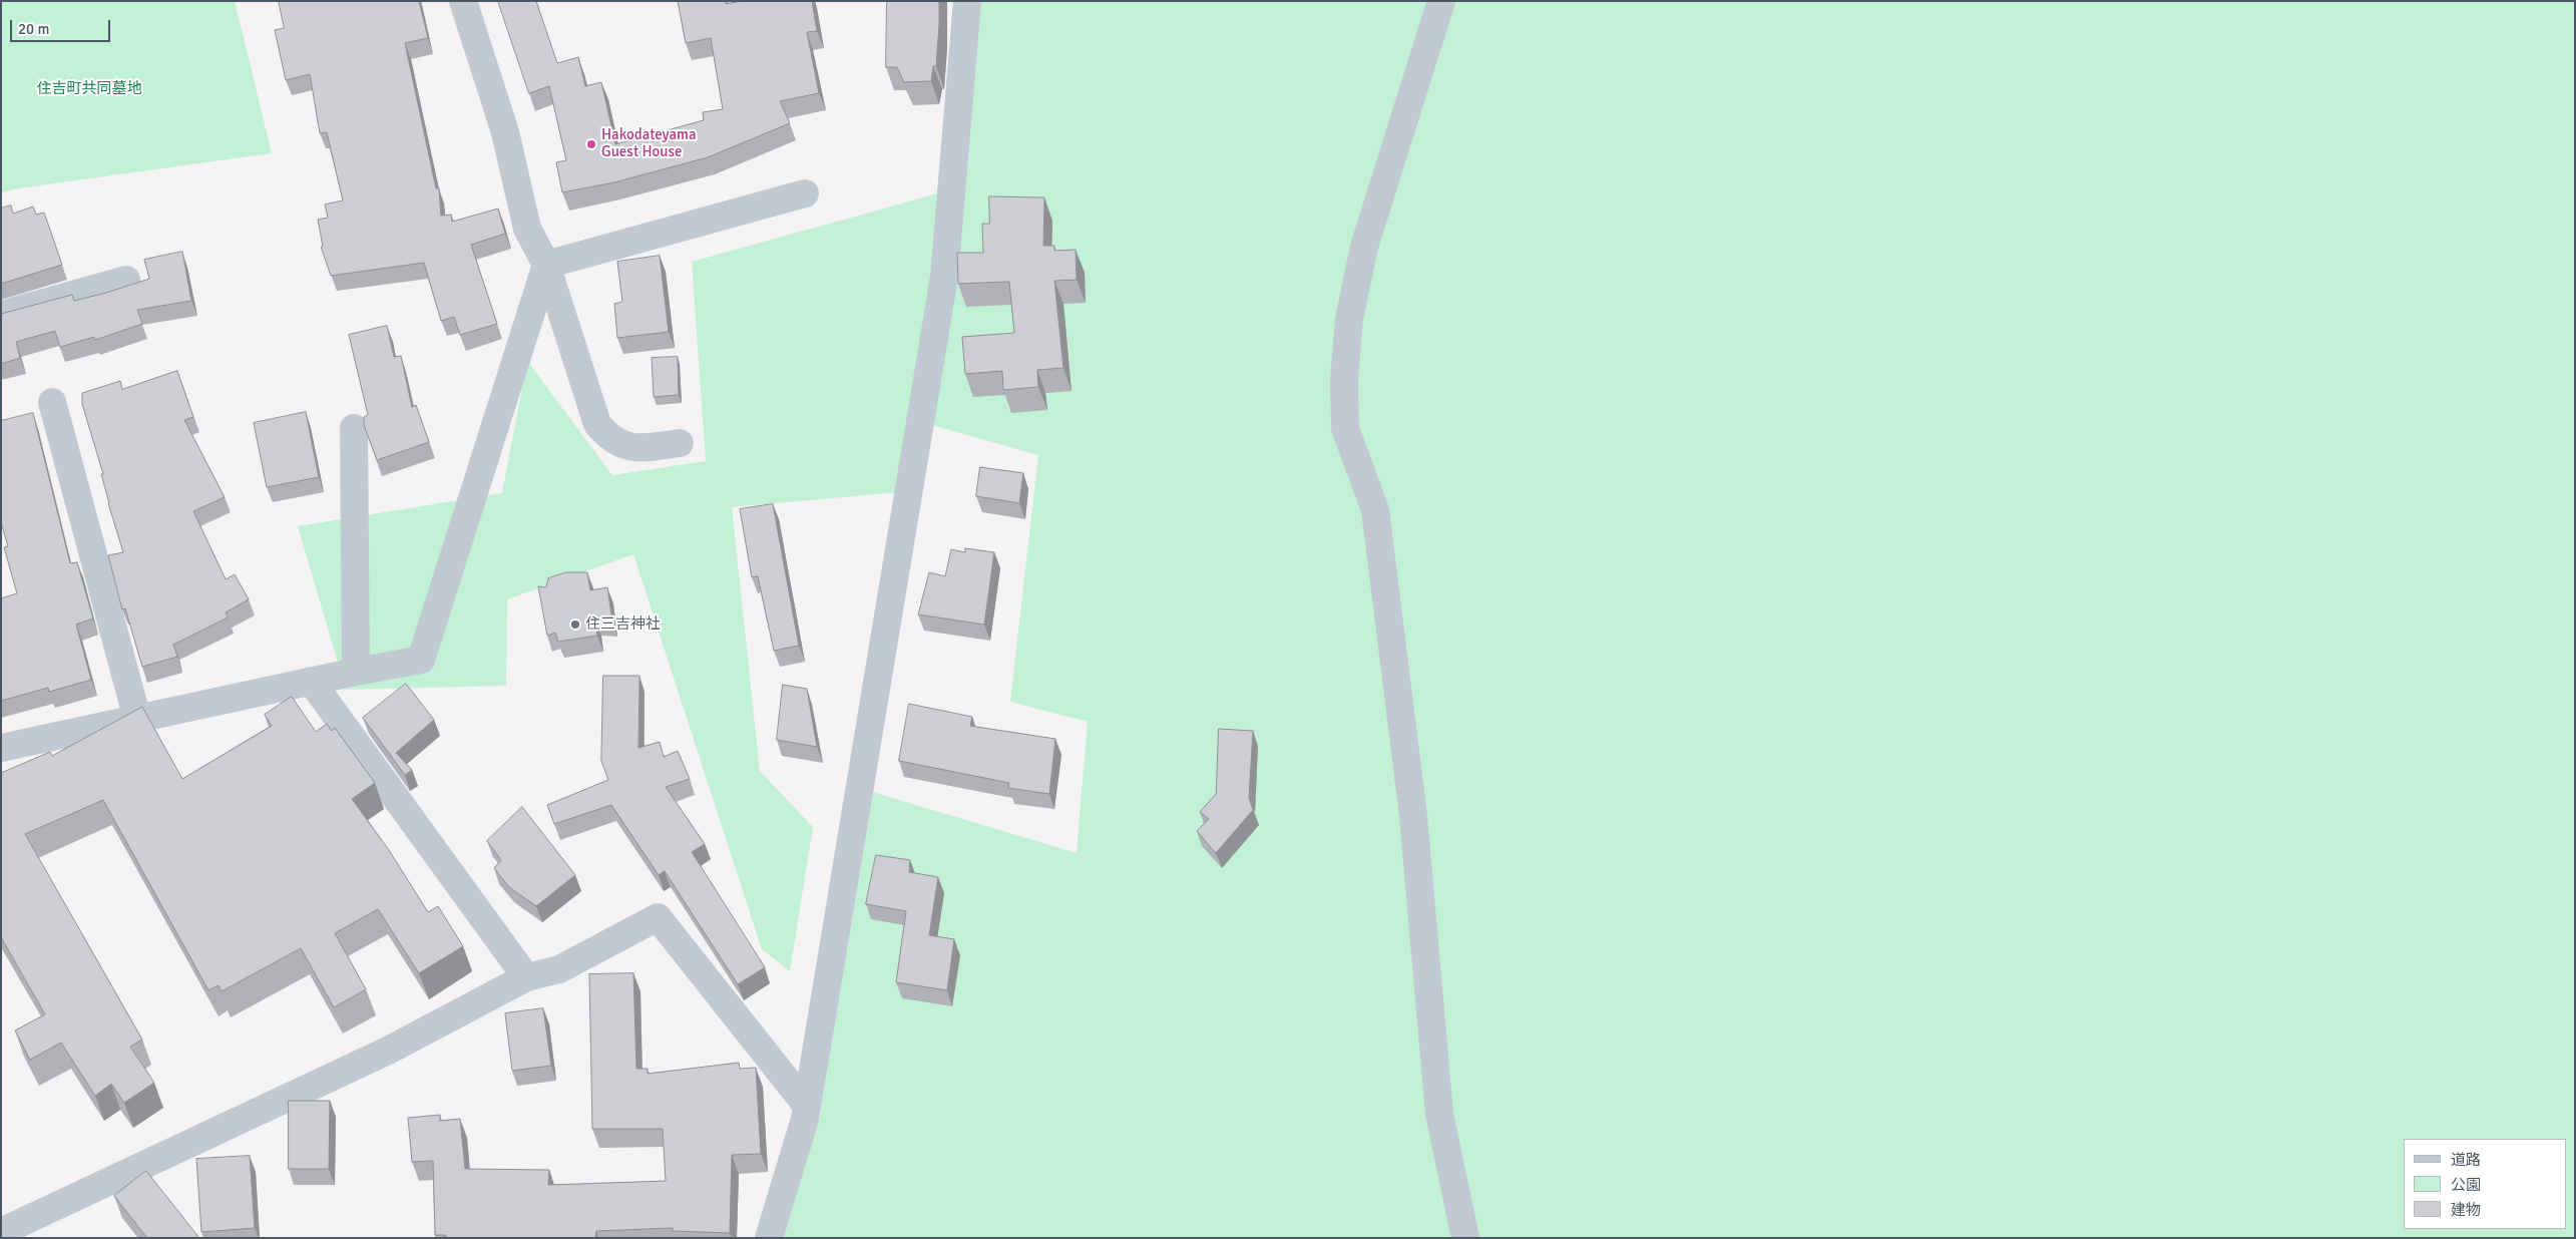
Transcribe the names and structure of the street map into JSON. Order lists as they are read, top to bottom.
{
  "parks": ["住吉町共同墓地"],
  "places": ["Hakodateyama Guest House", "住三吉神社"],
  "legend": ["道路", "公園", "建物"],
  "scale_bar": "20 m"
}
